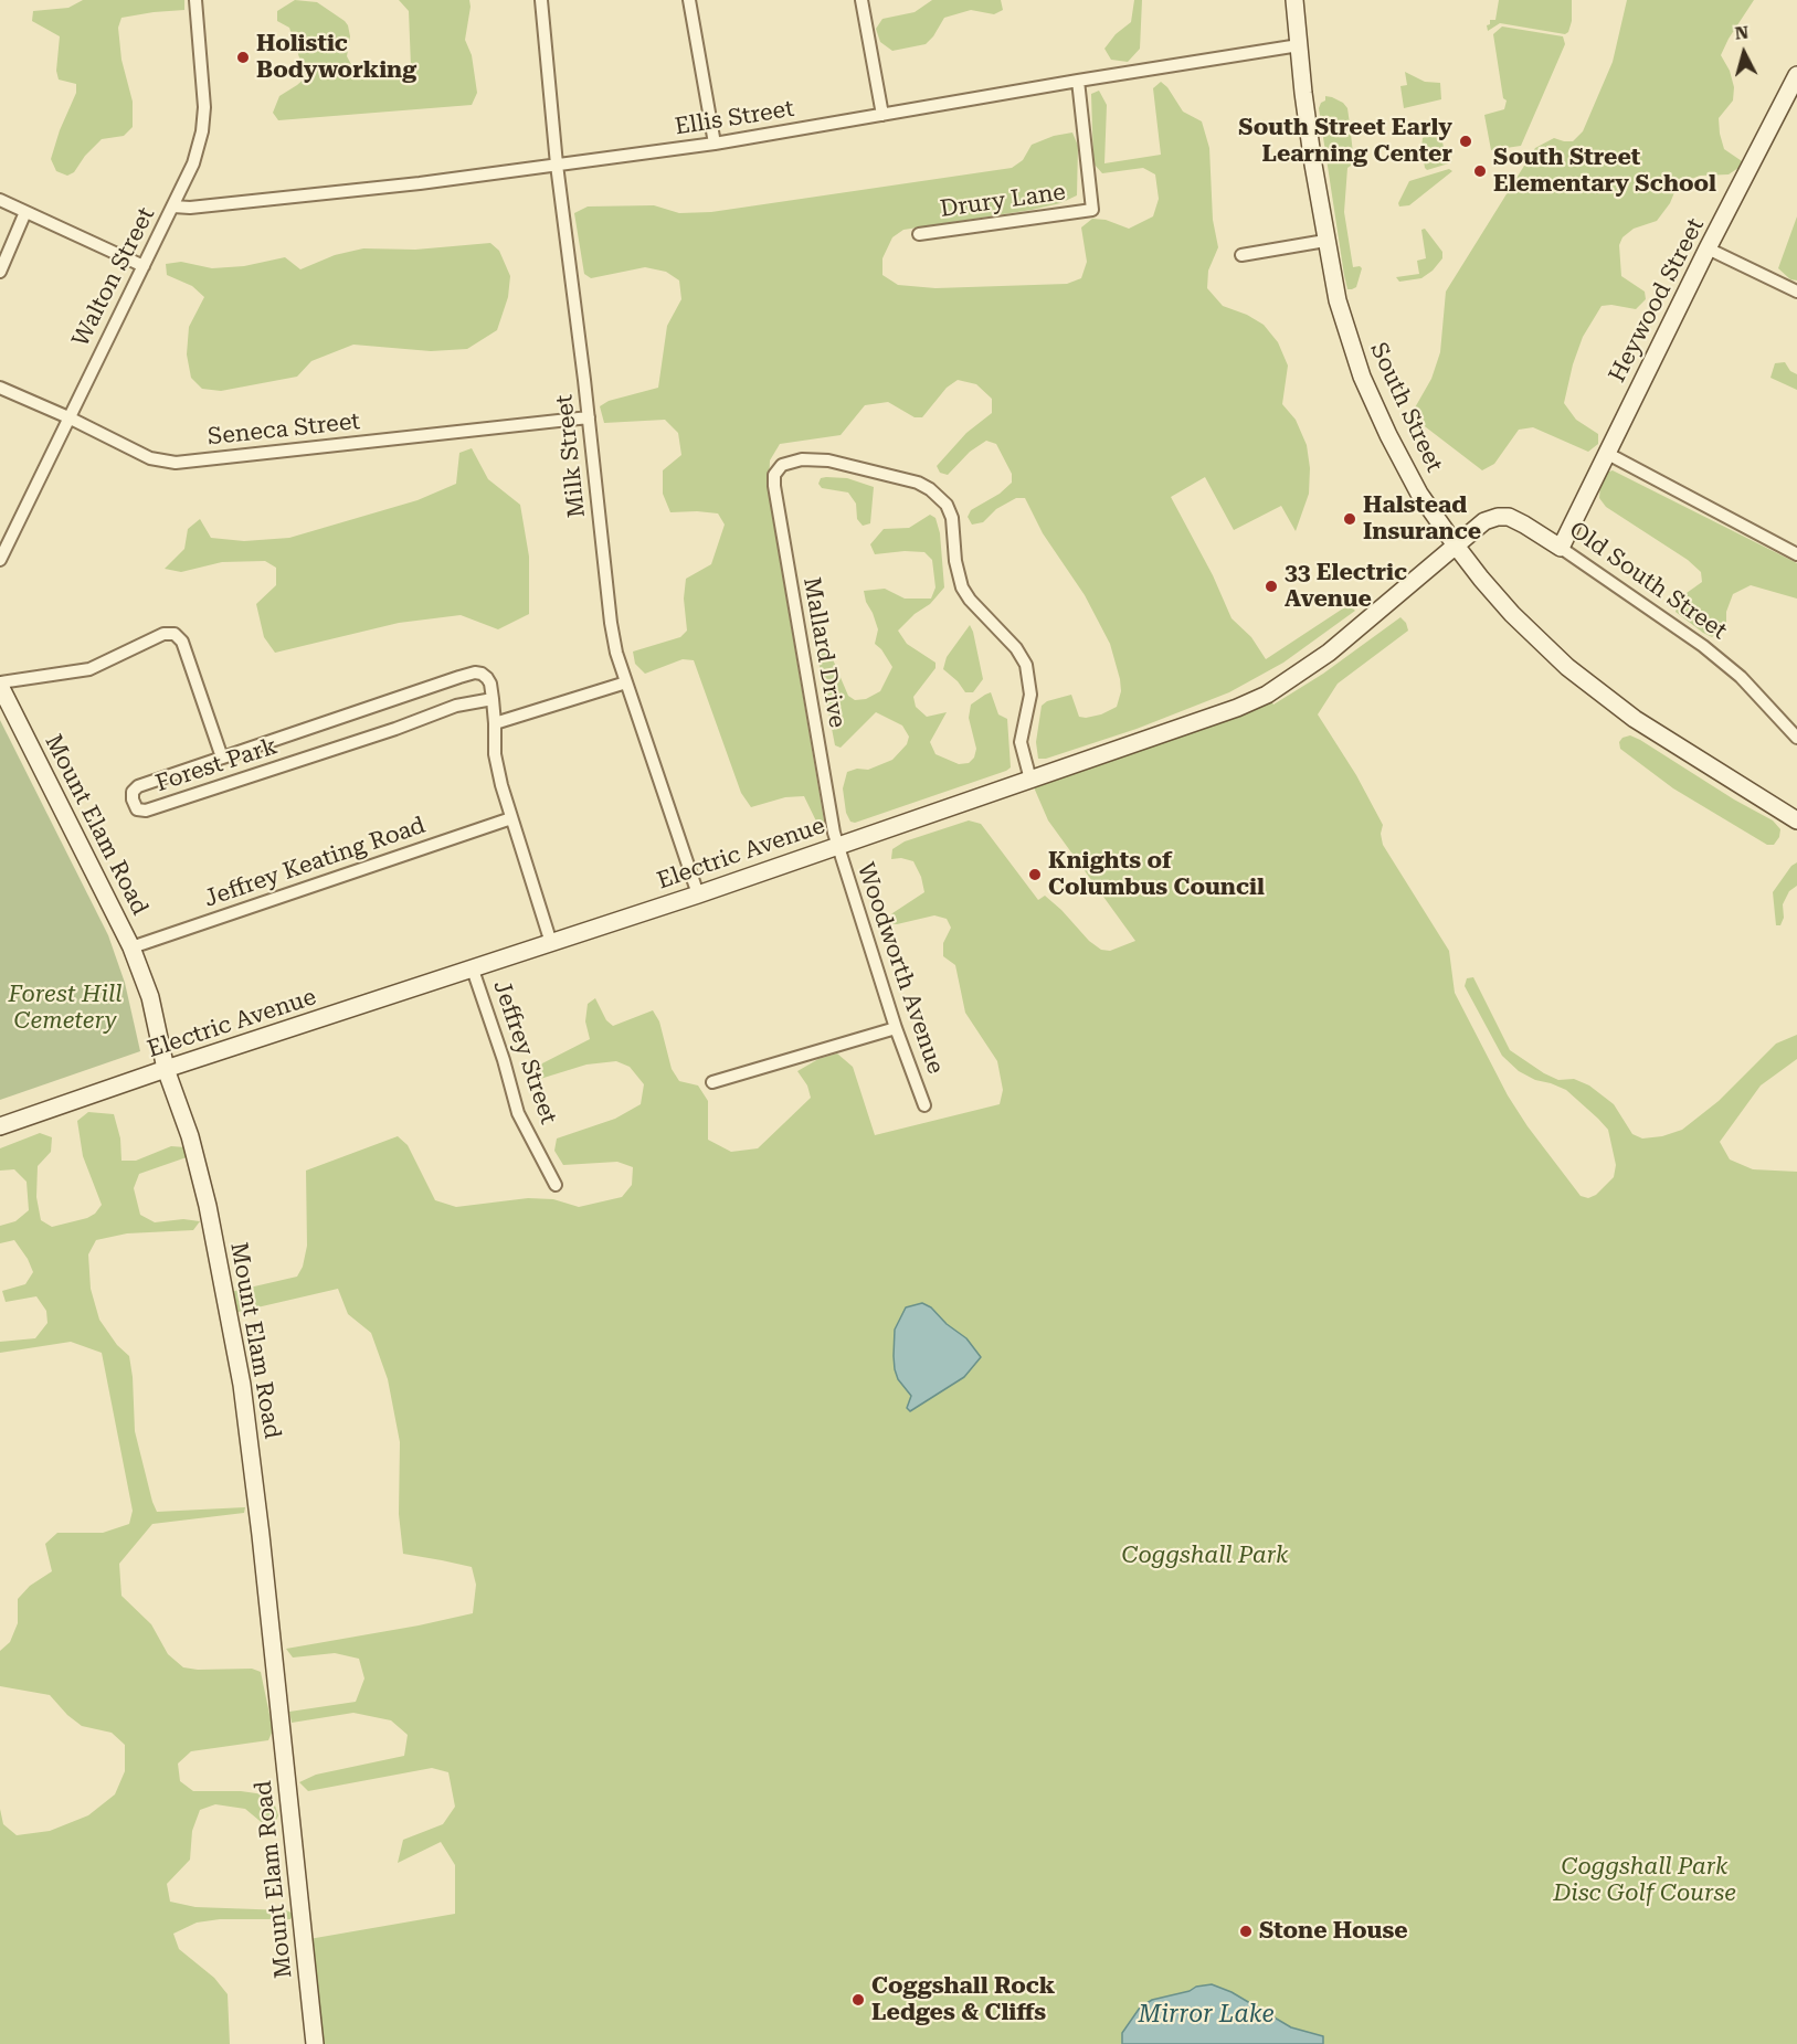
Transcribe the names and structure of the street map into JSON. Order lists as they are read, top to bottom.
{
  "streets": {
    "main road": [
      "Heywood Street",
      "South Street",
      "Old South Street",
      "Mount Elam Road",
      "Electric Avenue"
    ],
    "street": [
      "Ellis Street",
      "Drury Lane",
      "Walton Street",
      "Seneca Street",
      "Milk Street",
      "Mallard Drive",
      "Forest Park",
      "Jeffrey Keating Road",
      "Woodworth Avenue",
      "Jeffrey Street"
    ]
  },
  "crossings": [
    ["Ellis Street", "Drury Lane"],
    ["Ellis Street", "Walton Street"],
    ["Ellis Street", "South Street"],
    ["Ellis Street", "Milk Street"],
    ["Walton Street", "Seneca Street"],
    ["Heywood Street", "Old South Street"],
    ["South Street", "Old South Street"],
    ["South Street", "Electric Avenue"],
    ["Seneca Street", "Milk Street"],
    ["Milk Street", "Electric Avenue"],
    ["Old South Street", "Electric Avenue"],
    ["Mallard Drive", "Electric Avenue"],
    ["Mallard Drive", "Woodworth Avenue"],
    ["Mount Elam Road", "Electric Avenue"],
    ["Mount Elam Road", "Jeffrey Keating Road"],
    ["Electric Avenue", "Woodworth Avenue"],
    ["Electric Avenue", "Jeffrey Street"]
  ],
  "water": ["Mirror Lake"],
  "parks": ["Forest Hill Cemetery", "Coggshall Park", "Coggshall Park Disc Golf Course"],
  "places": [
    "Holistic Bodyworking",
    "South Street Early Learning Center",
    "South Street Elementary School",
    "Halstead Insurance",
    "33 Electric Avenue",
    "Knights of Columbus Council",
    "Stone House",
    "Coggshall Rock Ledges & Cliffs"
  ],
  "north": "top"
}
